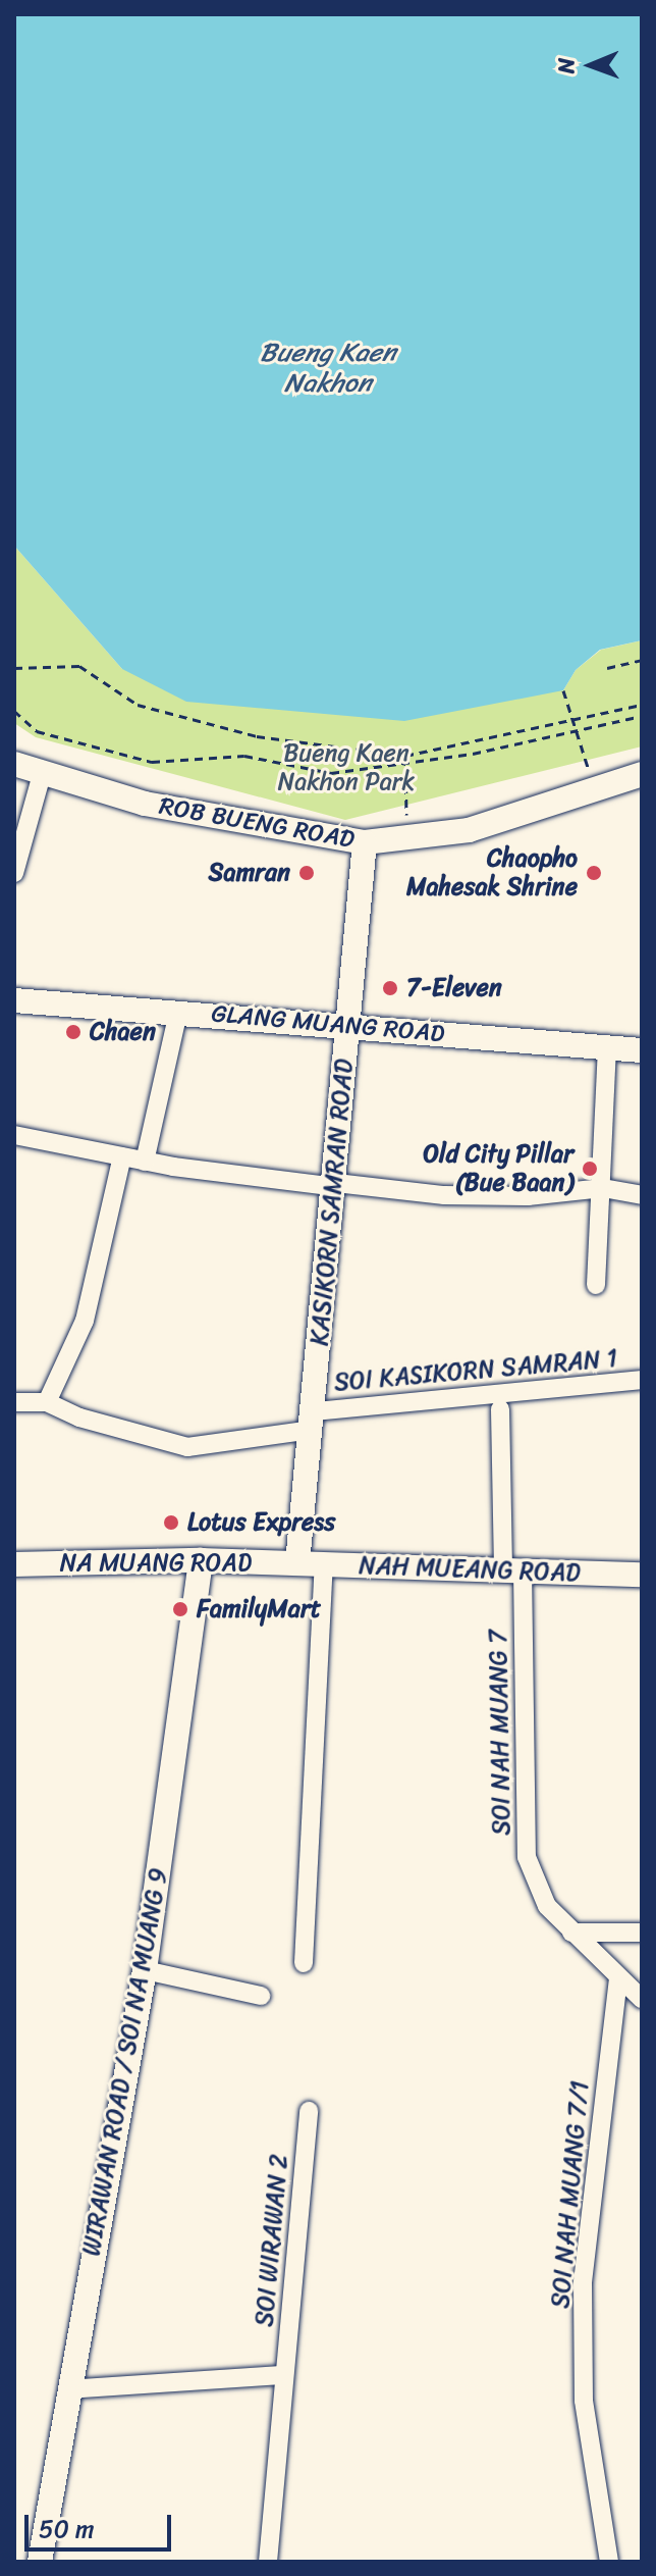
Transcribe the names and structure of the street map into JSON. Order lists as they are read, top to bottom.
{
  "streets": {
    "street": [
      "ROB BUENG ROAD",
      "GLANG MUANG ROAD",
      "KASIKORN SAMRAN ROAD",
      "SOI KASIKORN SAMRAN 1",
      "NA MUANG ROAD",
      "NAH MUEANG ROAD",
      "SOI NAH MUANG 7",
      "WIRAWAN ROAD / SOI NA MUANG 9",
      "SOI NAH MUANG 7/1",
      "SOI WIRAWAN 2"
    ]
  },
  "crossings": [
    ["ROB BUENG ROAD", "KASIKORN SAMRAN ROAD"],
    ["GLANG MUANG ROAD", "KASIKORN SAMRAN ROAD"],
    ["KASIKORN SAMRAN ROAD", "SOI KASIKORN SAMRAN 1"],
    ["KASIKORN SAMRAN ROAD", "NA MUANG ROAD"],
    ["KASIKORN SAMRAN ROAD", "NAH MUEANG ROAD"],
    ["NA MUANG ROAD", "NAH MUEANG ROAD"],
    ["NA MUANG ROAD", "WIRAWAN ROAD / SOI NA MUANG 9"],
    ["NAH MUEANG ROAD", "SOI NAH MUANG 7"],
    ["SOI NAH MUANG 7", "SOI NAH MUANG 7/1"]
  ],
  "water": ["Bueng Kaen Nakhon"],
  "parks": ["Bueng Kaen Nakhon Park"],
  "places": [
    "Samran",
    "Chaopho Mahesak Shrine",
    "7-Eleven",
    "Chaen",
    "Old City Pillar (Bue Baan)",
    "Lotus Express",
    "FamilyMart"
  ],
  "scale_bar": "50 m",
  "north": "left"
}
